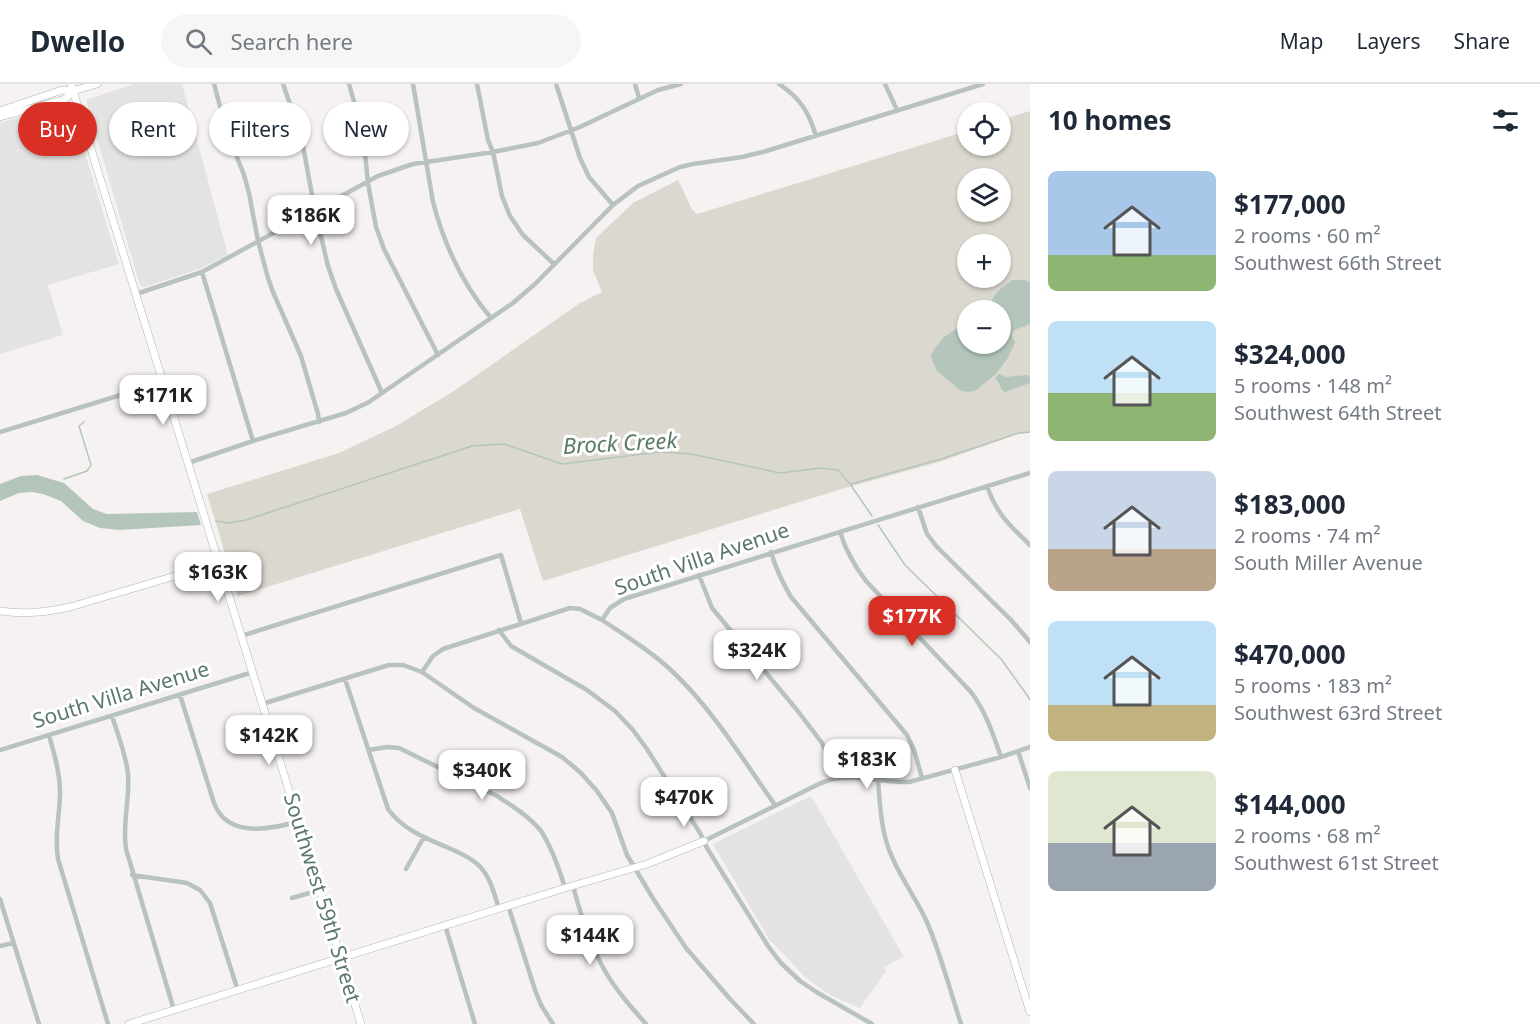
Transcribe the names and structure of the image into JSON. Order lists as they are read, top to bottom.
{
  "streets": {
    "main road": ["Southwest 59th Street"],
    "street": ["South Villa Avenue"]
  },
  "crossings": [
    ["South Villa Avenue", "Southwest 59th Street"]
  ],
  "water": ["Brock Creek"],
  "page": {
    "header": "Dwello",
    "search": "Search here",
    "nav": ["Map", "Layers", "Share"],
    "heading": "10 homes",
    "map_buttons": ["+", "−"],
    "chip": [
      "Buy",
      "Rent",
      "Filters",
      "New"
    ],
    "list": [
      {
        "name": "$177,000",
        "note": "2 rooms · 60 m² · Southwest 66th Street"
      },
      {
        "name": "$324,000",
        "note": "5 rooms · 148 m² · Southwest 64th Street"
      },
      {
        "name": "$183,000",
        "note": "2 rooms · 74 m² · South Miller Avenue"
      },
      {
        "name": "$470,000",
        "note": "5 rooms · 183 m² · Southwest 63rd Street"
      },
      {
        "name": "$144,000",
        "note": "2 rooms · 68 m² · Southwest 61st Street"
      }
    ],
    "price": [
      "$186K",
      "$171K",
      "$163K",
      "$177K",
      "$324K",
      "$142K",
      "$183K",
      "$340K",
      "$470K",
      "$144K"
    ]
  }
}
